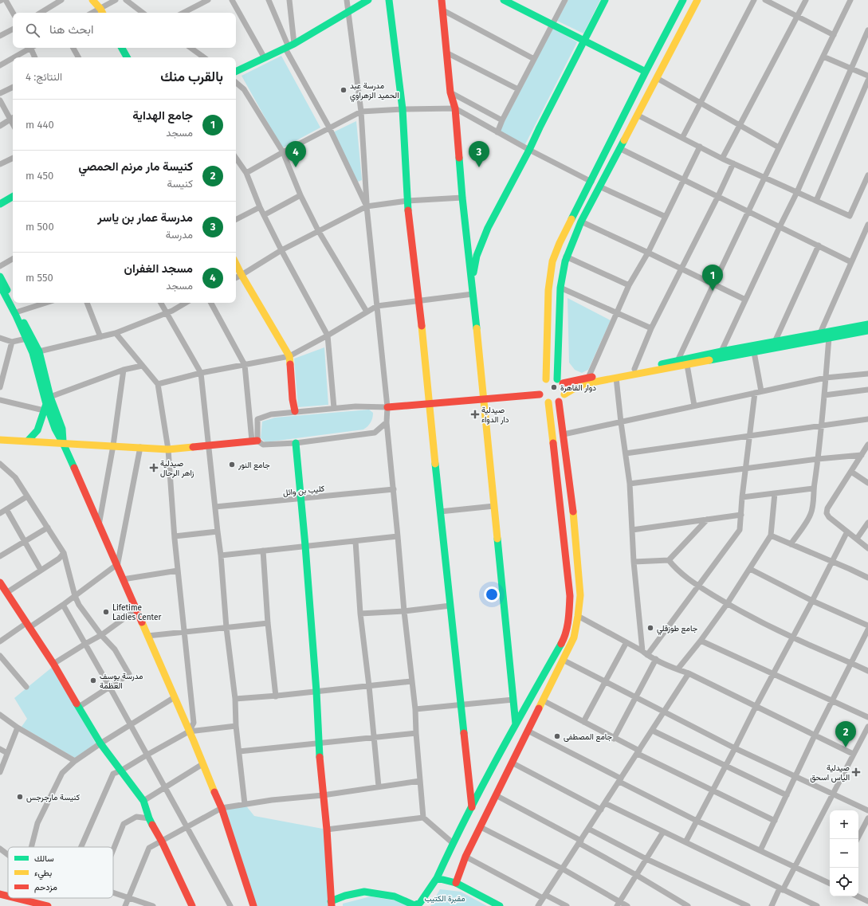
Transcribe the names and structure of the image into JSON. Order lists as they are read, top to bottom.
{
  "streets": {
    "street": ["كليب بن وائل"]
  },
  "parks": ["مقبرة الكتيب"],
  "places": {
    "other": [
      "مدرسة عبد الحميد الزهراوي",
      "دوار القاهرة",
      "جامع النور",
      "Lifetime Ladies Center",
      "جامع طوزقلي",
      "مدرسة يوسف العظمة",
      "جامع المصطفى",
      "كنيسة مارجرجس"
    ],
    "health": ["صيدلية دار الدواء", "صيدلية زاهر الرحال", "صيدلية الياس اسحق"]
  },
  "legend": ["سالك", "بطيء", "مزدحم"],
  "page": {
    "search": "ابحث هنا",
    "heading": ["بالقرب منك", "النتائج: 4"],
    "list": [
      {
        "mark": "1",
        "name": "جامع الهداية",
        "note": "مسجد",
        "value": "440 m"
      },
      {
        "mark": "2",
        "name": "كنيسة مار مرنم الحمصي",
        "note": "كنيسة",
        "value": "450 m"
      },
      {
        "mark": "3",
        "name": "مدرسة عمار بن ياسر",
        "note": "مدرسة",
        "value": "500 m"
      },
      {
        "mark": "4",
        "name": "مسجد الغفران",
        "note": "مسجد",
        "value": "550 m"
      }
    ],
    "pins": [
      "3",
      "4",
      "1",
      "2"
    ],
    "map_buttons": ["+", "−"]
  }
}
